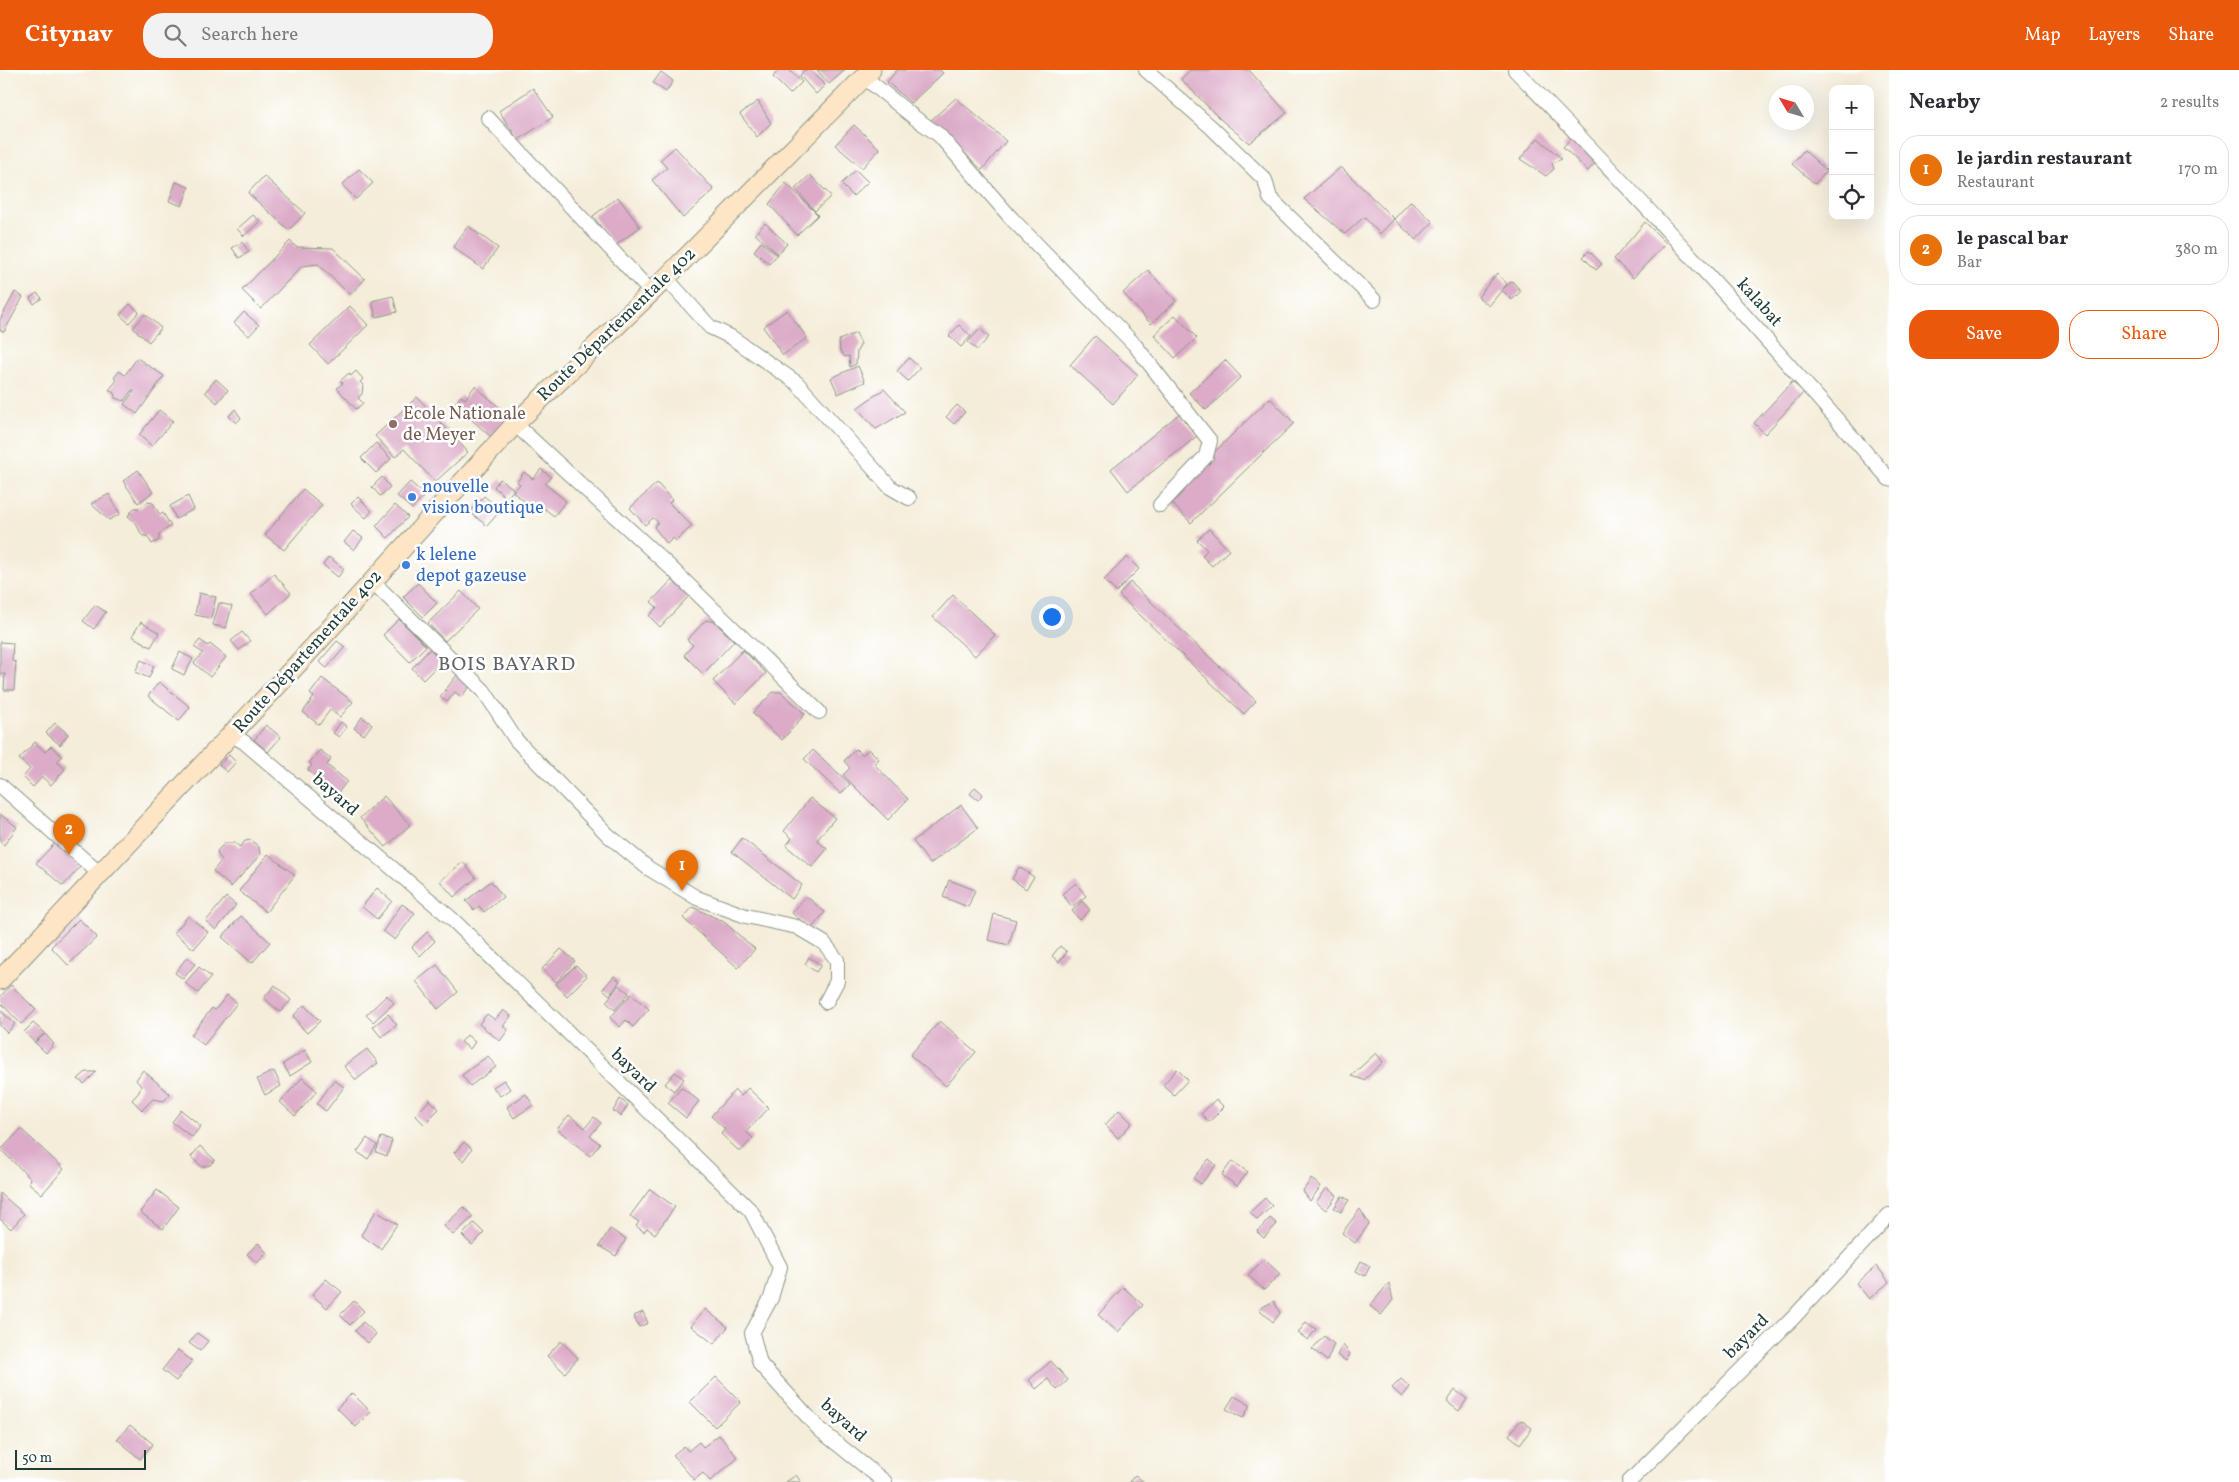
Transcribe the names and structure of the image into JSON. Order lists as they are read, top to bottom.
{
  "streets": {
    "main road": ["Route Départementale 402"],
    "street": ["kalabat", "bayard"]
  },
  "crossings": [
    ["Route Départementale 402", "bayard"]
  ],
  "districts": ["BOIS BAYARD"],
  "places": ["Ecole Nationale de Meyer", "nouvelle vision boutique", "k lelene depot gazeuse"],
  "scale_bar": "50 m",
  "north": "top left",
  "page": {
    "header": "Citynav",
    "search": "Search here",
    "nav": ["Map", "Layers", "Share"],
    "heading": ["Nearby", "2 results"],
    "map_buttons": ["+", "−"],
    "list": [
      {
        "mark": "1",
        "name": "le jardin restaurant",
        "note": "Restaurant",
        "value": "170 m"
      },
      {
        "mark": "2",
        "name": "le pascal bar",
        "note": "Bar",
        "value": "380 m"
      }
    ],
    "buttons": ["Save", "Share"],
    "pins": ["2", "1"],
    "scale": "50 m"
  }
}
